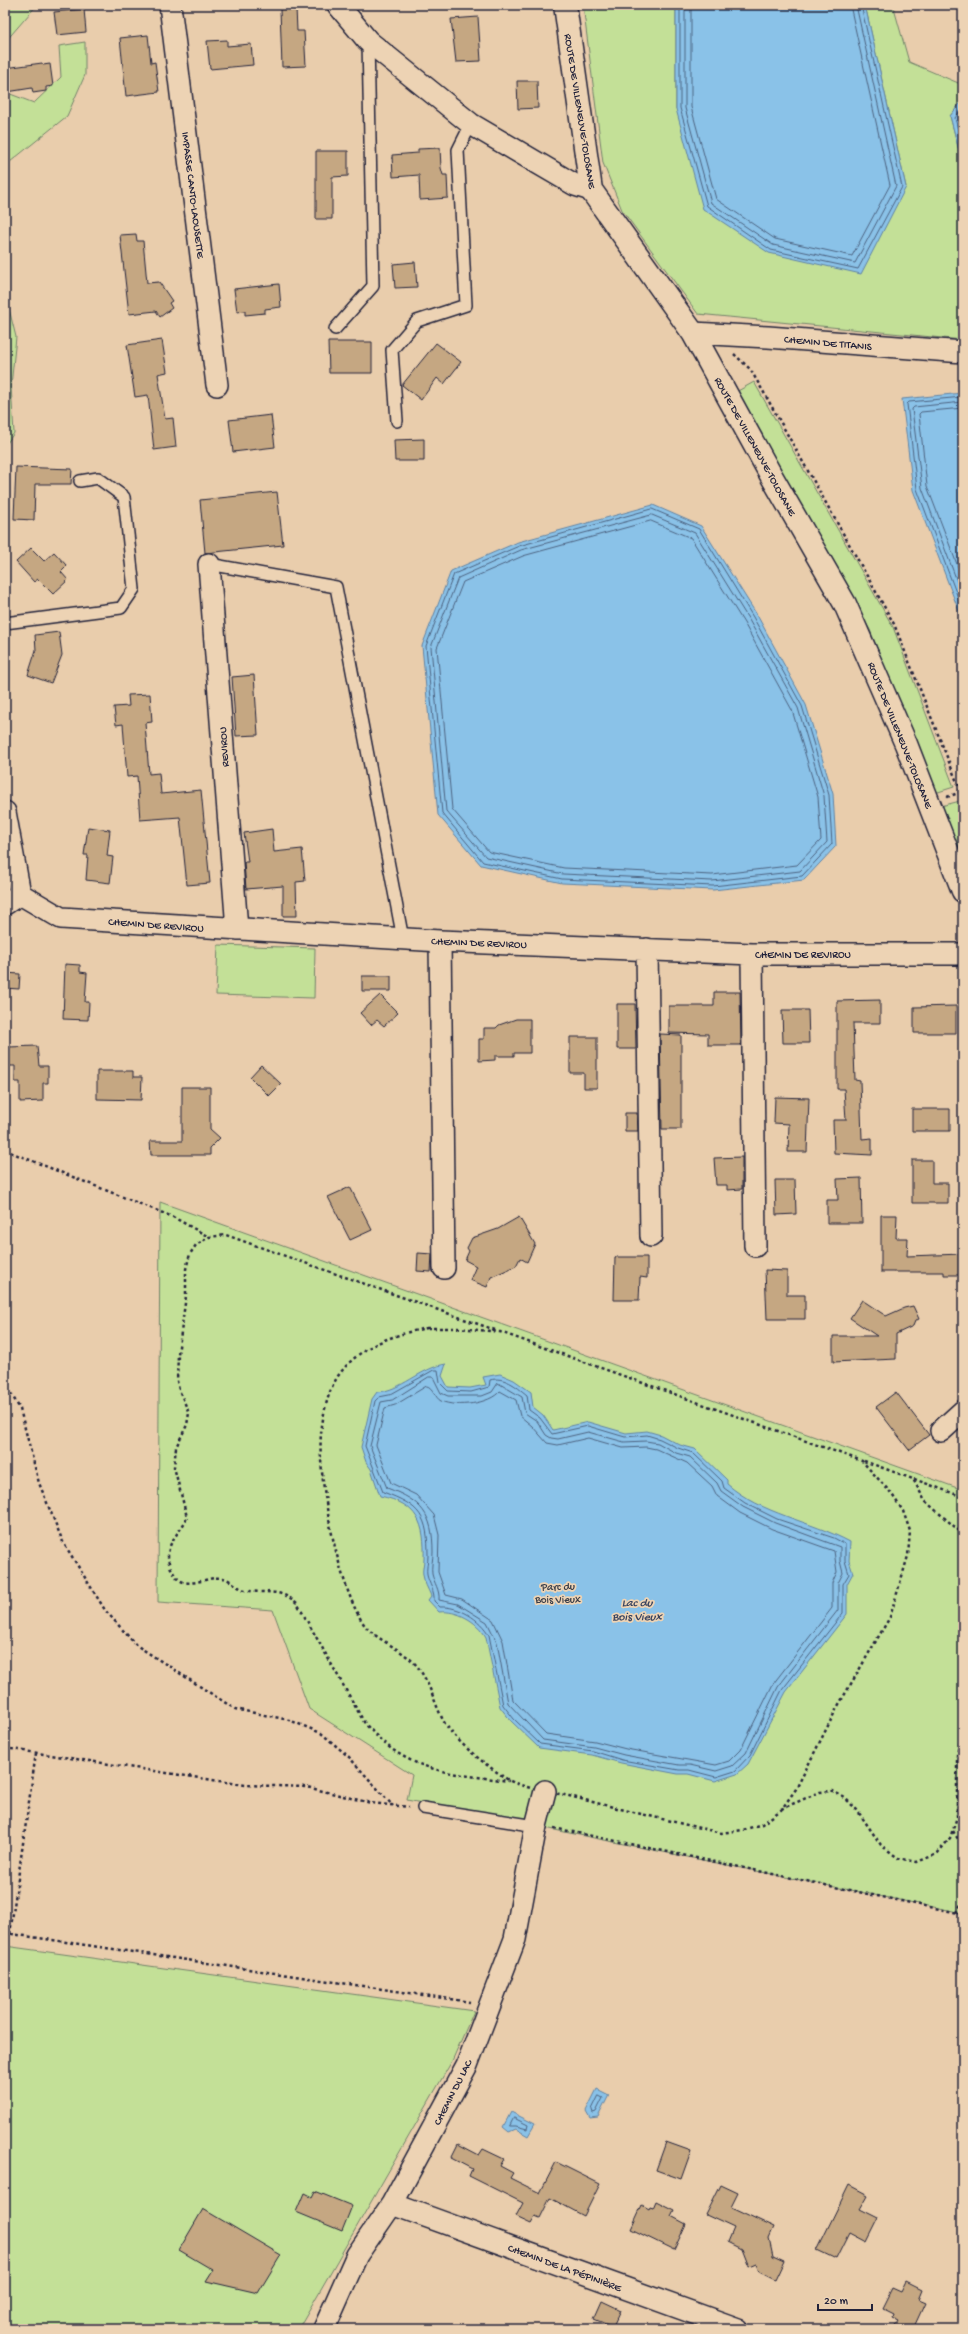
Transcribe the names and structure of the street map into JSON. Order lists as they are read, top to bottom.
{
  "streets": {
    "street": [
      "ROUTE DE VILLENEUVE-TOLOSANE",
      "IMPASSE CANTO-LAOUSETTE",
      "CHEMIN DE TITANIS",
      "REVIROU",
      "CHEMIN DE REVIROU",
      "CHEMIN DU LAC",
      "CHEMIN DE LA PÉPINIÈRE"
    ]
  },
  "crossings": [
    ["ROUTE DE VILLENEUVE-TOLOSANE", "CHEMIN DE TITANIS"],
    ["REVIROU", "CHEMIN DE REVIROU"],
    ["CHEMIN DU LAC", "CHEMIN DE LA PÉPINIÈRE"]
  ],
  "water": ["Lac du Bois Vieux"],
  "parks": ["Parc du Bois Vieux"],
  "scale_bar": "20 m"
}
